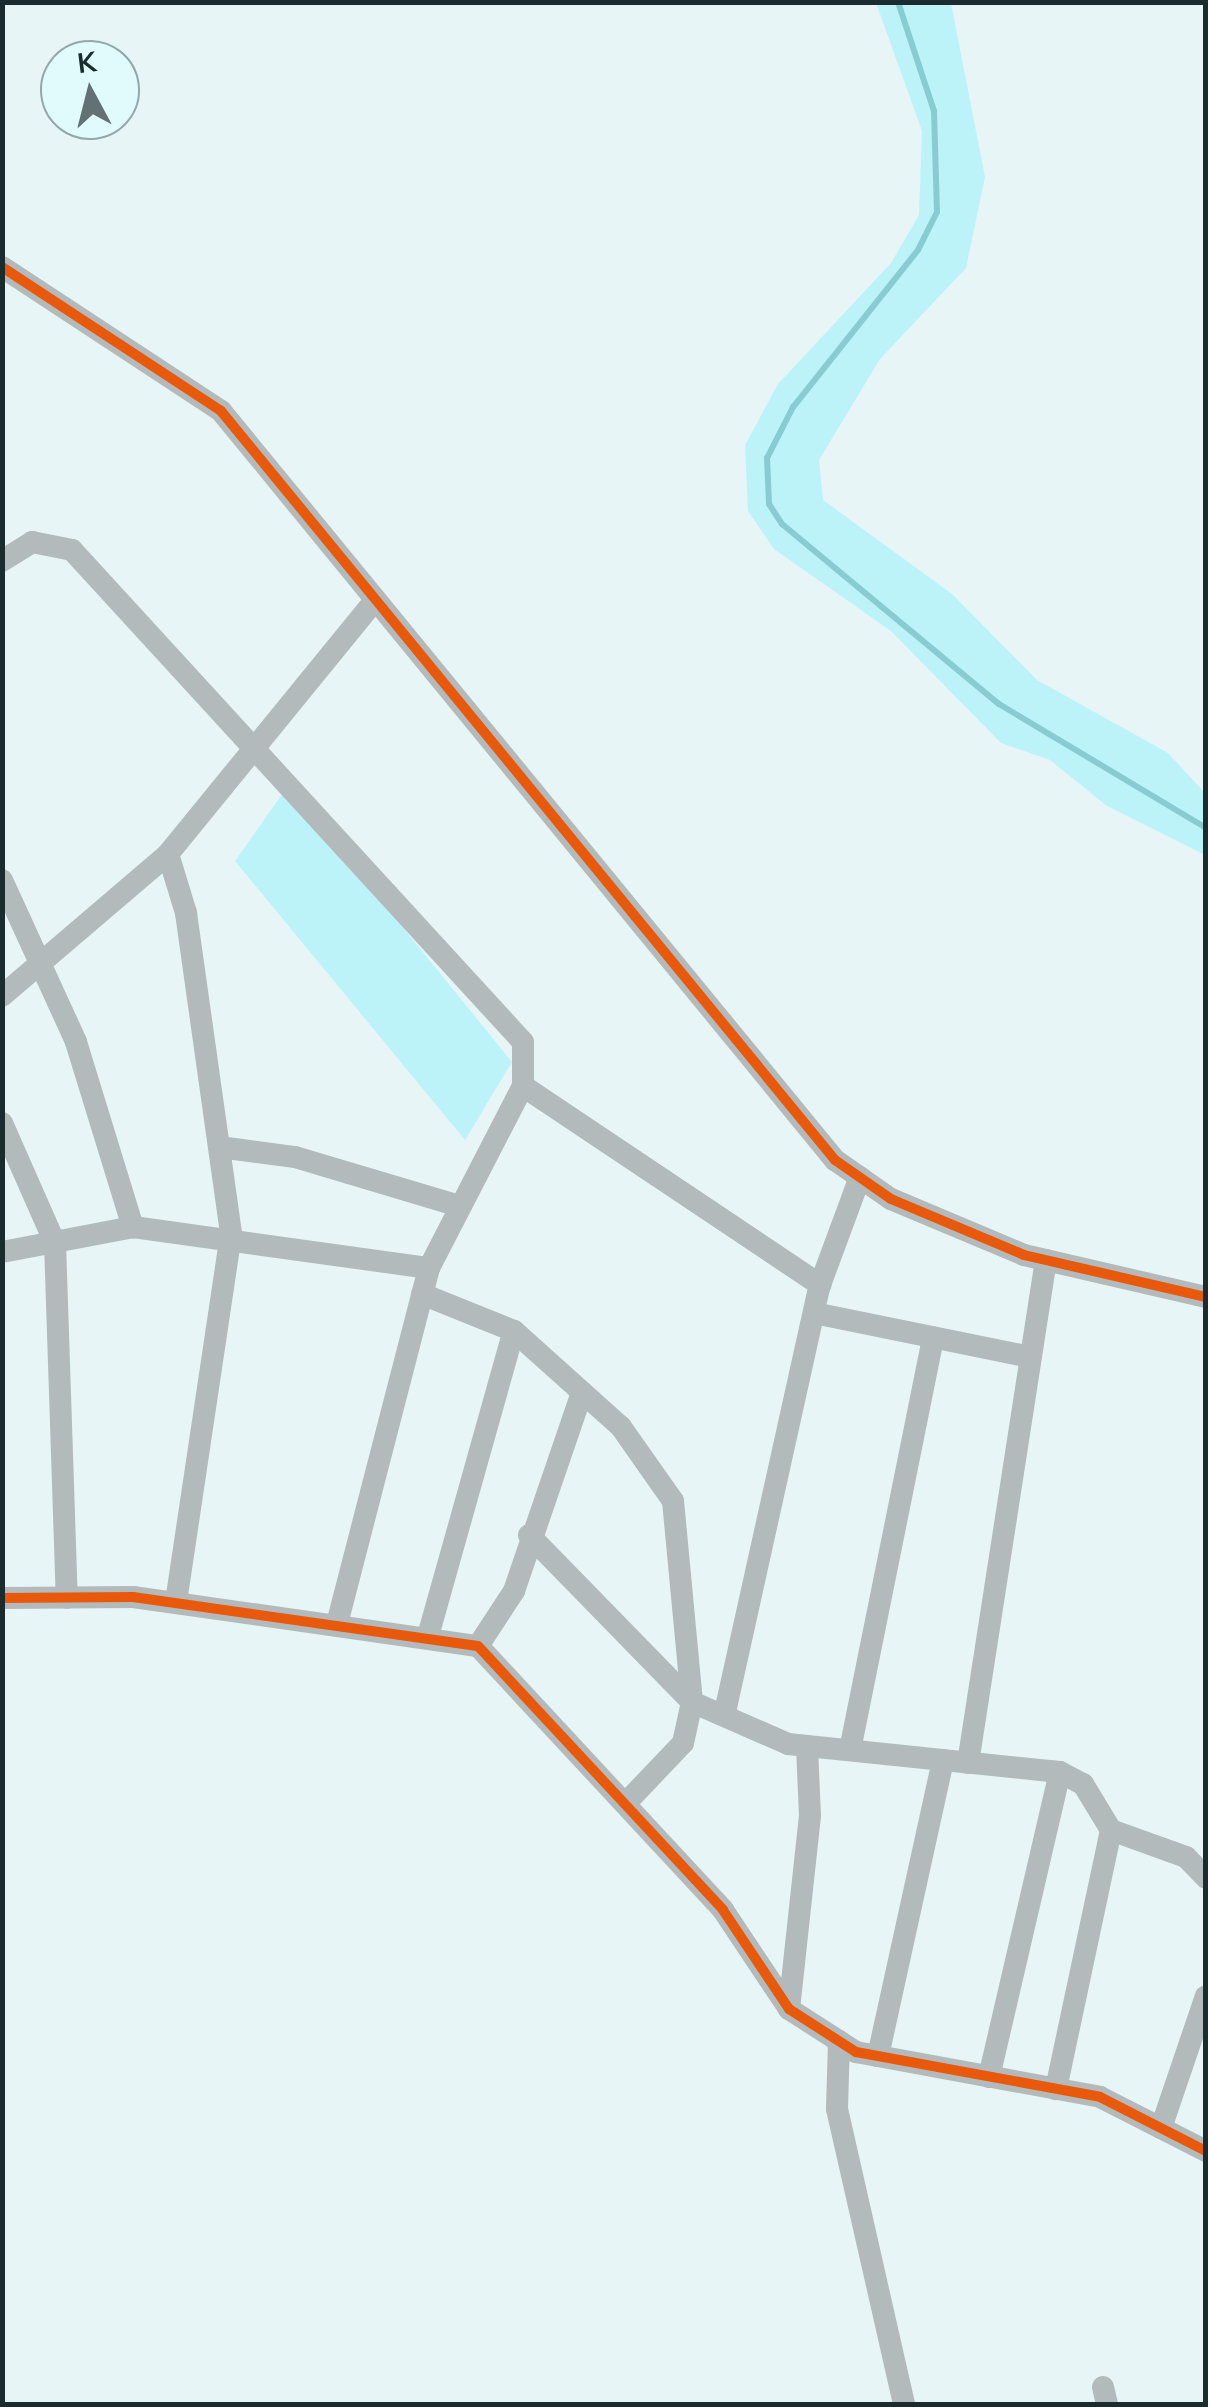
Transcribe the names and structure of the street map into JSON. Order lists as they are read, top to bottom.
{
  "north": "top"
}
